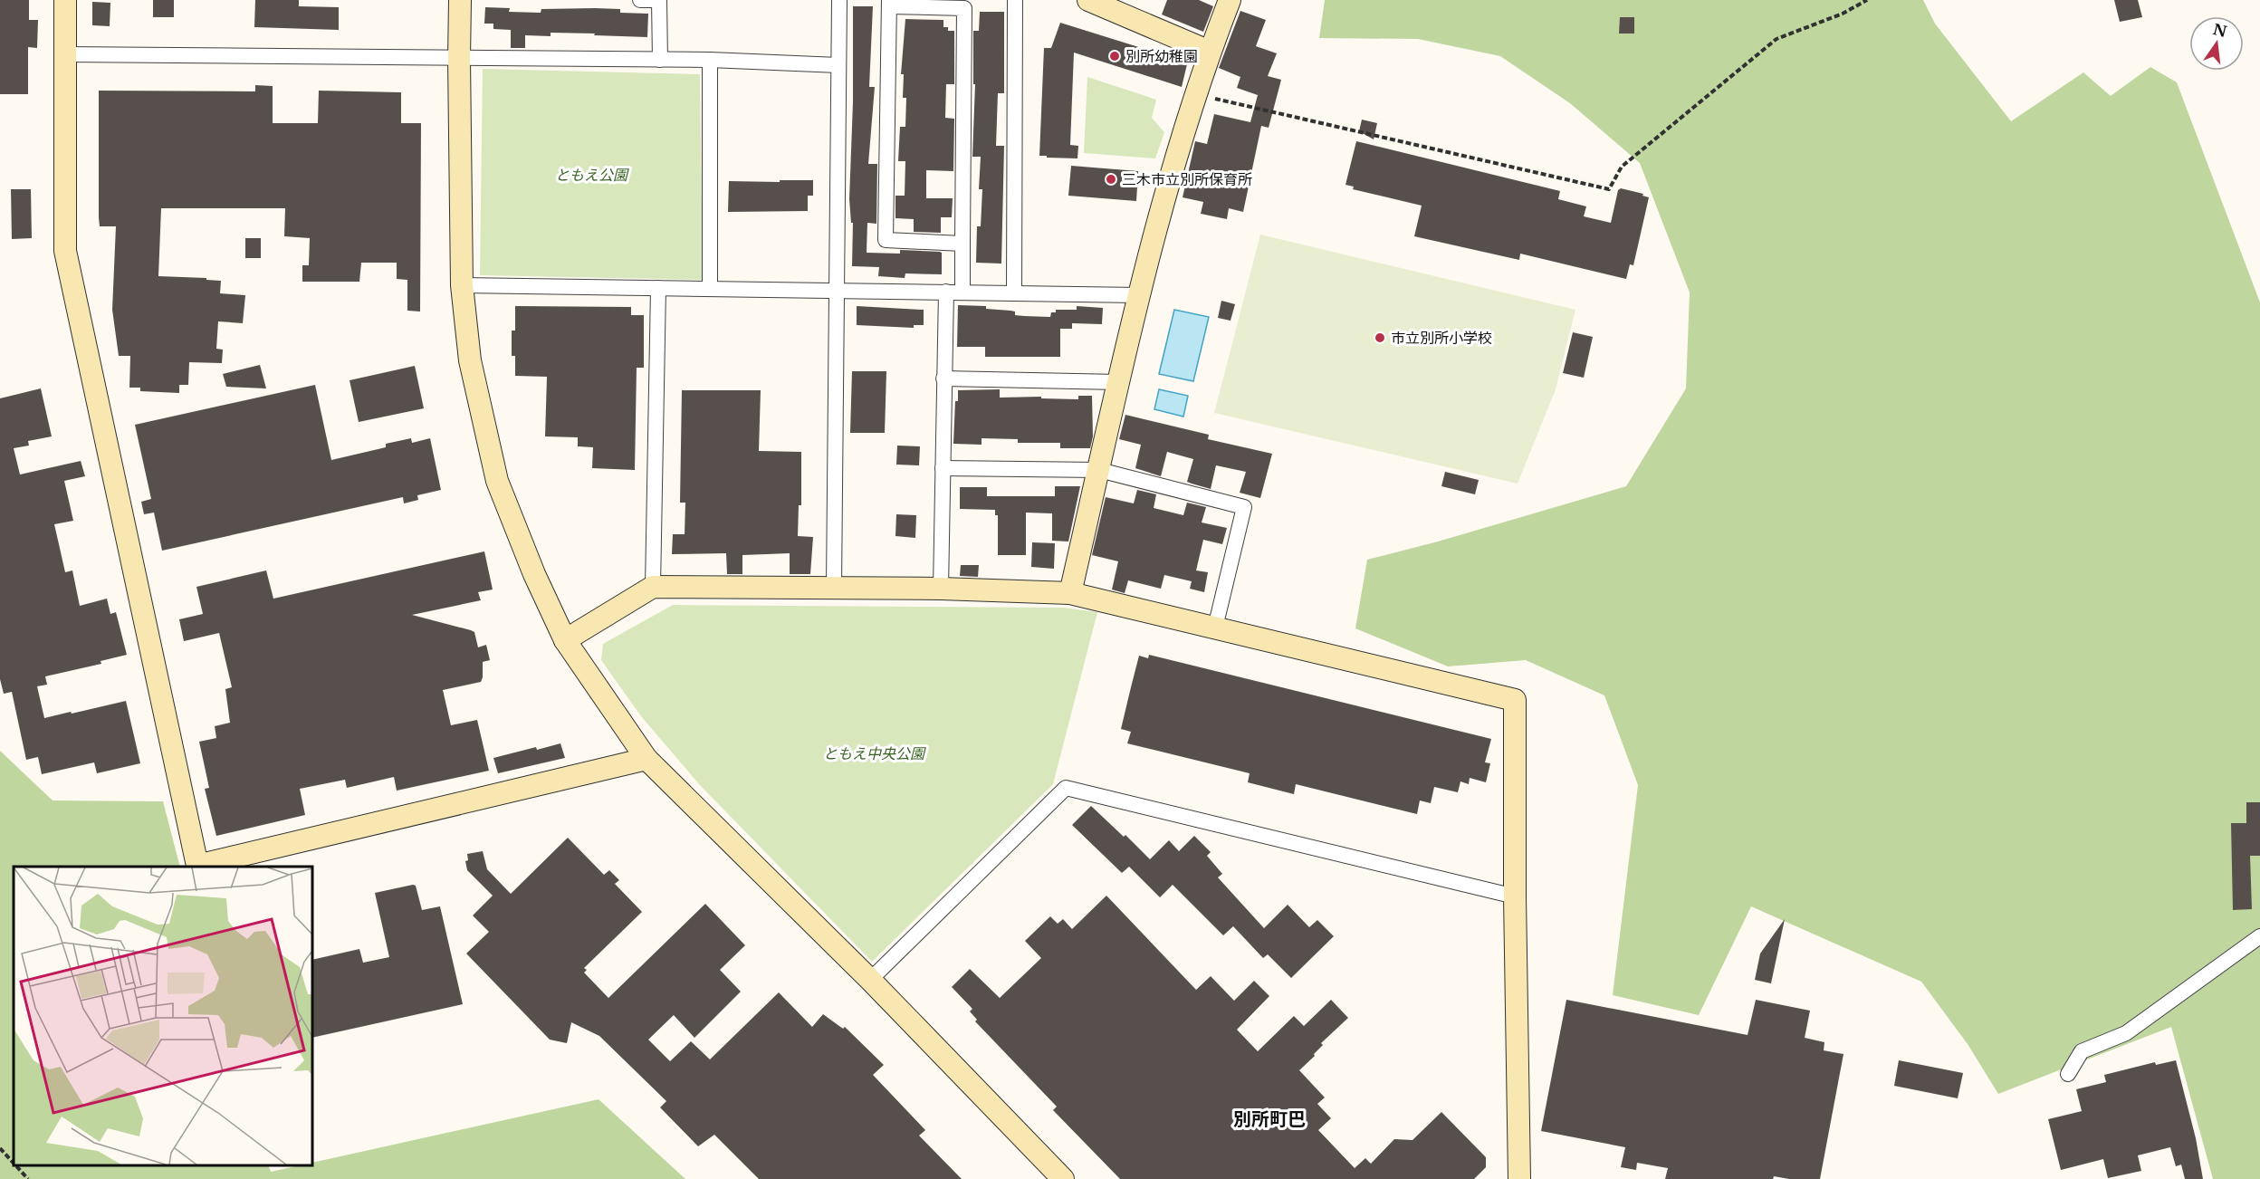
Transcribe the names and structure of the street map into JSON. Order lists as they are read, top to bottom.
{
  "districts": ["別所町巴"],
  "parks": ["ともえ公園", "ともえ中央公園"],
  "places": ["別所幼稚園", "三木市立別所保育所", "市立別所小学校"],
  "north": "top"
}
